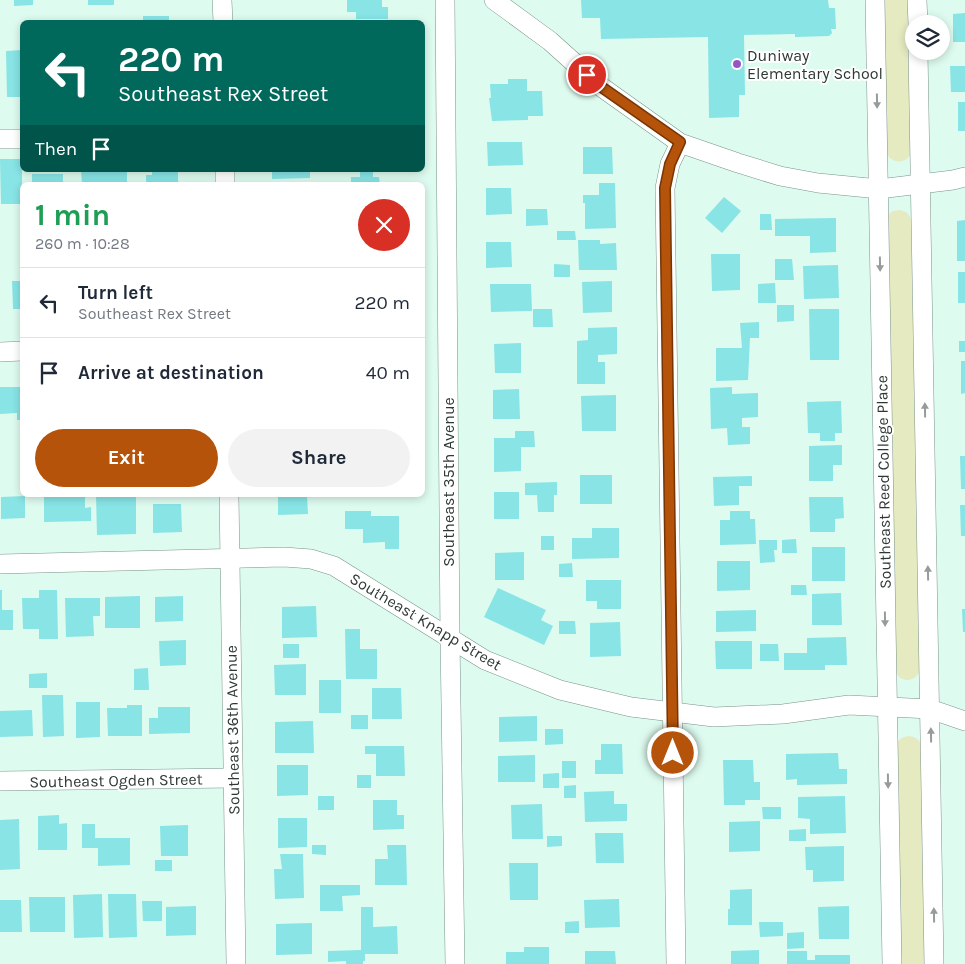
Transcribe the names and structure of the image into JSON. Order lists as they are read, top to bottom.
{
  "streets": {
    "street": [
      "Southeast 35th Avenue",
      "Southeast Reed College Place",
      "Southeast Knapp Street",
      "Southeast 36th Avenue",
      "Southeast Ogden Street"
    ]
  },
  "crossings": [
    ["Southeast 35th Avenue", "Southeast Knapp Street"],
    ["Southeast Reed College Place", "Southeast Knapp Street"],
    ["Southeast Knapp Street", "Southeast 36th Avenue"],
    ["Southeast 36th Avenue", "Southeast Ogden Street"]
  ],
  "places": ["Duniway Elementary School"],
  "page": {
    "turn": ["220 m", "Southeast Rex Street"],
    "then": "Then",
    "heading": ["1 min", "260 m · 10:28"],
    "list": [
      {
        "name": "Turn left",
        "note": "Southeast Rex Street",
        "value": "220 m"
      },
      {
        "name": "Arrive at destination",
        "value": "40 m"
      }
    ],
    "buttons": ["Exit", "Share"]
  }
}
